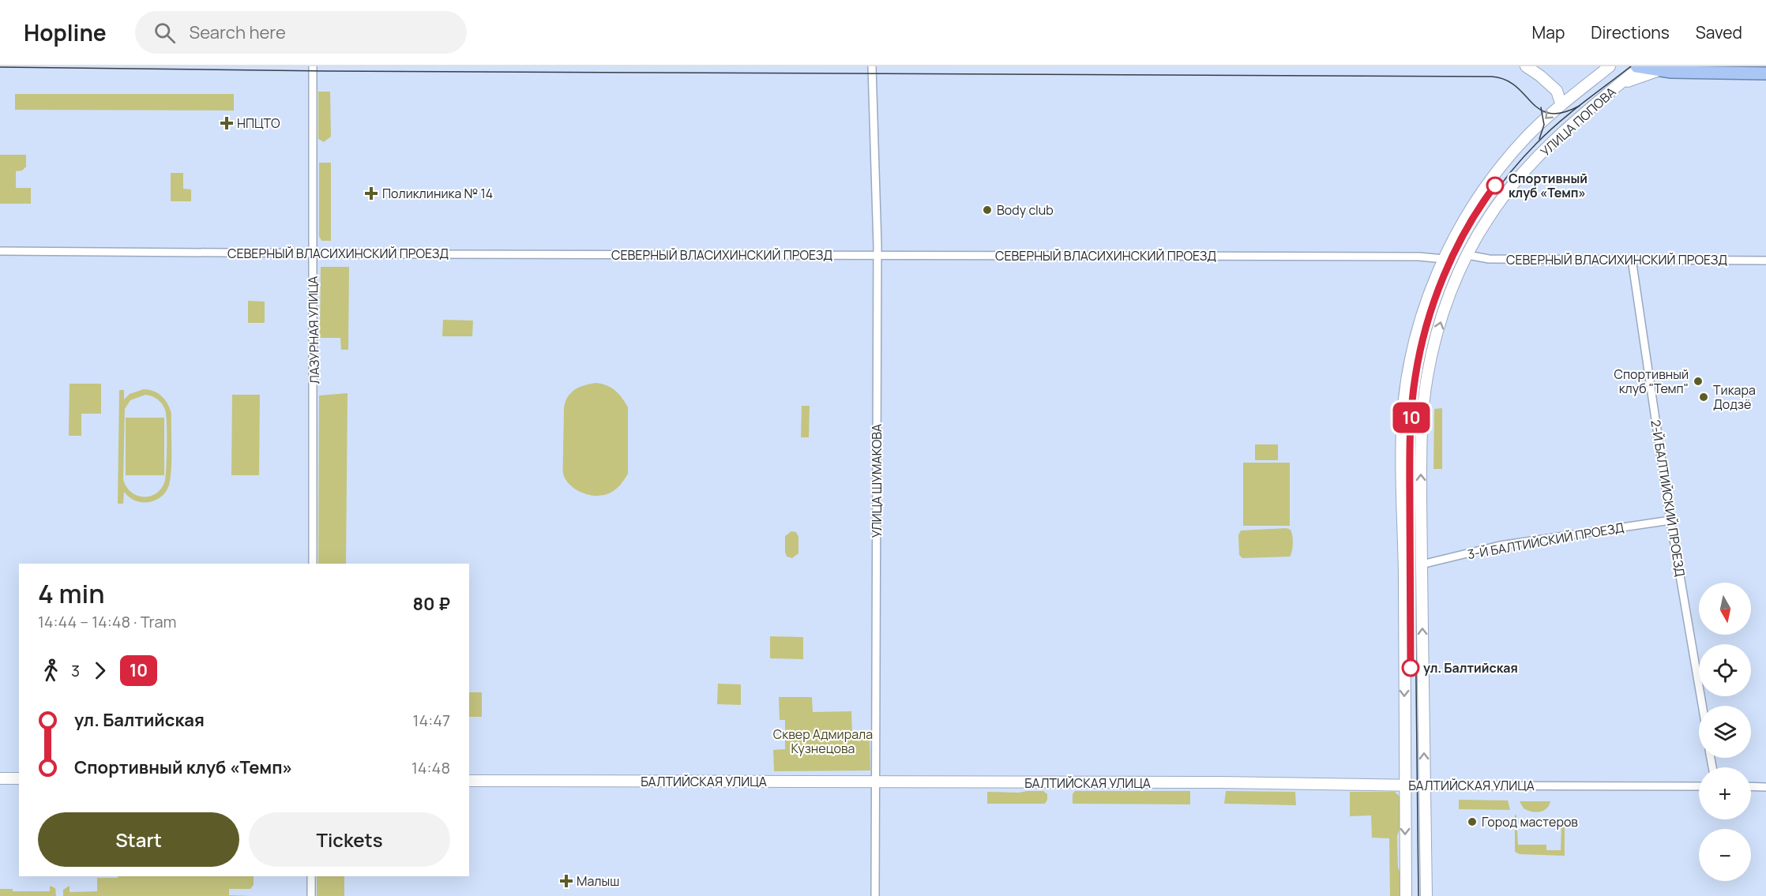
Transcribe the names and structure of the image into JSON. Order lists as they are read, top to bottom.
{
  "streets": {
    "main road": ["УЛИЦА ПОПОВА", "БАЛТИЙСКАЯ УЛИЦА"],
    "street": [
      "СЕВЕРНЫЙ ВЛАСИХИНСКИЙ ПРОЕЗД",
      "ЛАЗУРНАЯ УЛИЦА",
      "УЛИЦА ШУМАКОВА",
      "2-Й БАЛТИЙСКИЙ ПРОЕЗД",
      "3-Й БАЛТИЙСКИЙ ПРОЕЗД"
    ]
  },
  "crossings": [
    ["УЛИЦА ПОПОВА", "СЕВЕРНЫЙ ВЛАСИХИНСКИЙ ПРОЕЗД"],
    ["УЛИЦА ПОПОВА", "3-Й БАЛТИЙСКИЙ ПРОЕЗД"],
    ["УЛИЦА ПОПОВА", "БАЛТИЙСКАЯ УЛИЦА"],
    ["СЕВЕРНЫЙ ВЛАСИХИНСКИЙ ПРОЕЗД", "ЛАЗУРНАЯ УЛИЦА"],
    ["СЕВЕРНЫЙ ВЛАСИХИНСКИЙ ПРОЕЗД", "УЛИЦА ШУМАКОВА"],
    ["СЕВЕРНЫЙ ВЛАСИХИНСКИЙ ПРОЕЗД", "2-Й БАЛТИЙСКИЙ ПРОЕЗД"],
    ["УЛИЦА ШУМАКОВА", "БАЛТИЙСКАЯ УЛИЦА"],
    ["2-Й БАЛТИЙСКИЙ ПРОЕЗД", "3-Й БАЛТИЙСКИЙ ПРОЕЗД"]
  ],
  "parks": ["Сквер Адмирала Кузнецова"],
  "places": {
    "health": ["НПЦТО", "Поликлиника № 14", "Малыш"],
    "other": [
      "Спортивный клуб «Темп»",
      "Body club",
      "Спортивный клуб \"Темп\"",
      "Тикара Додзё",
      "ул. Балтийская",
      "Город мастеров"
    ]
  },
  "lines": ["tram line 10"],
  "north": "bottom",
  "page": {
    "header": "Hopline",
    "search": "Search here",
    "nav": ["Map", "Directions", "Saved"],
    "on_map": "10",
    "heading": ["4 min", "14:44 – 14:48 · Tram", "80 ₽"],
    "map_buttons": ["+", "−"],
    "legs": ["3", "10"],
    "list": [
      {
        "name": "ул. Балтийская",
        "value": "14:47"
      },
      {
        "name": "Спортивный клуб «Темп»",
        "value": "14:48"
      }
    ],
    "buttons": ["Start", "Tickets"]
  }
}
